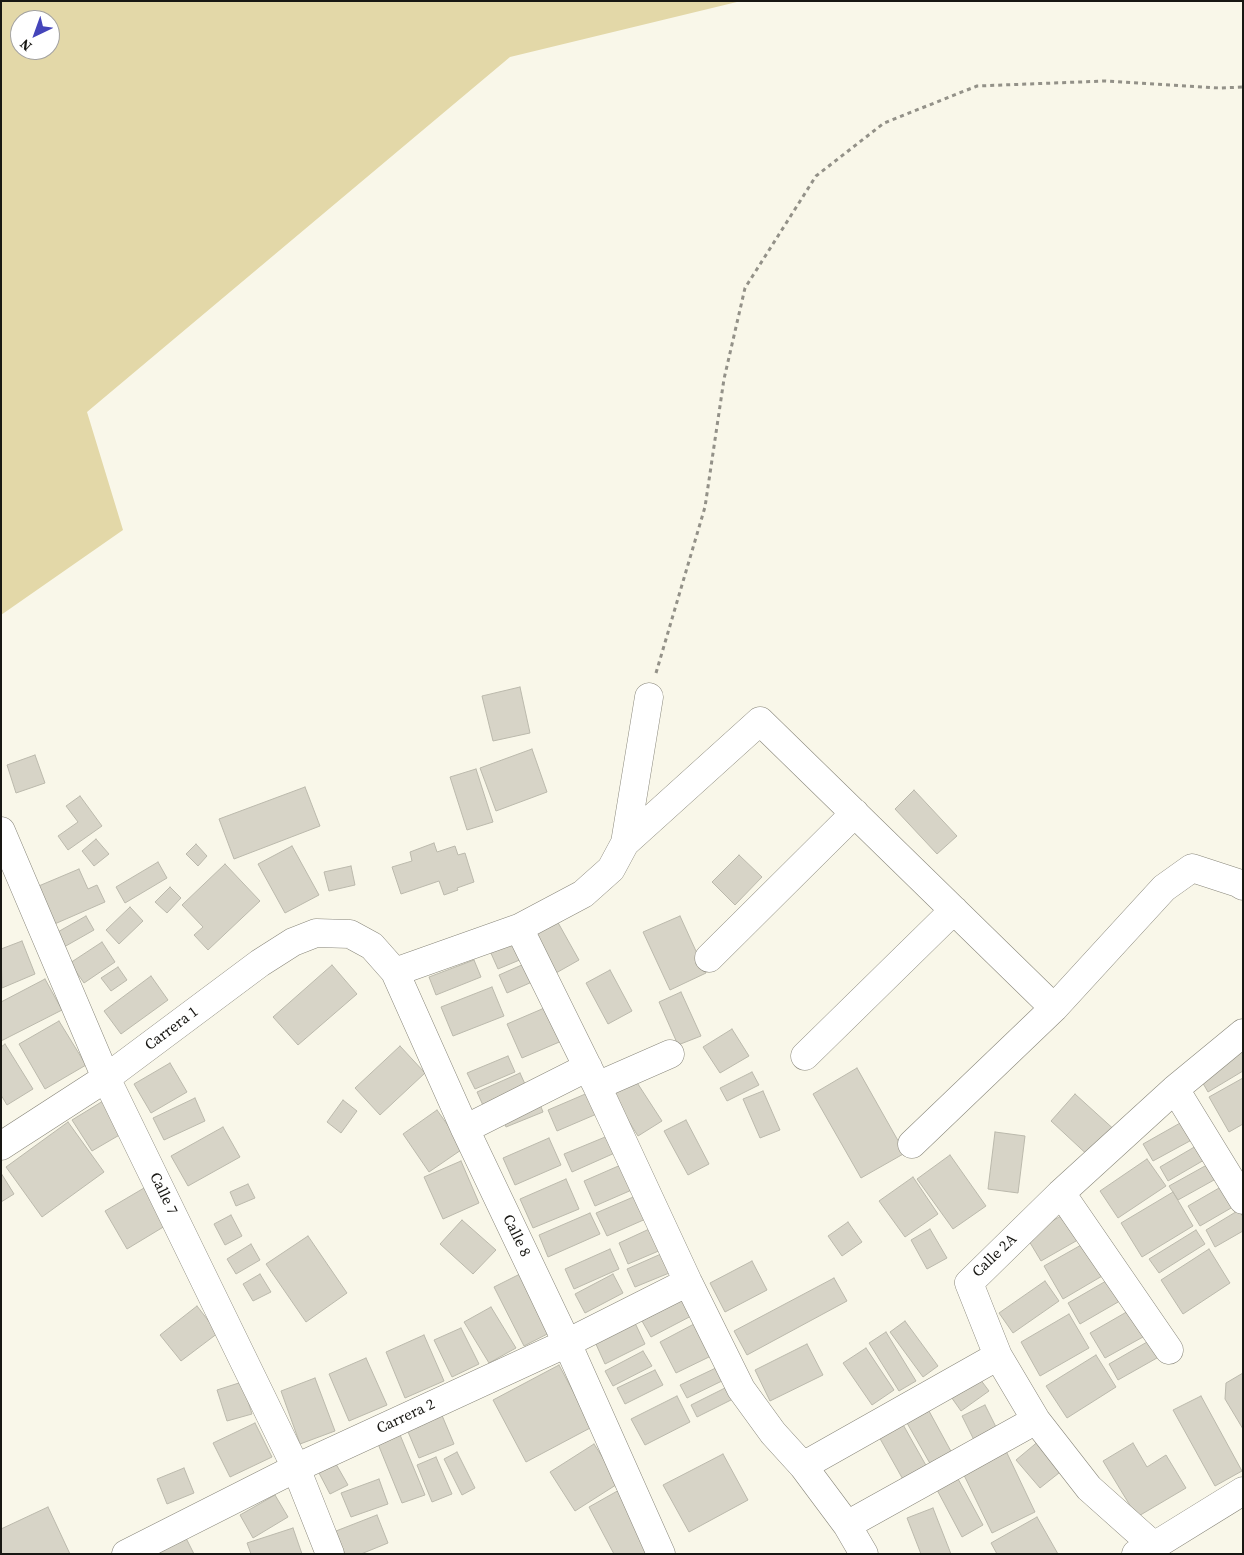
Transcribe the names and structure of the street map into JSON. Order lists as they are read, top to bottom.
{
  "streets": {
    "street": [
      "Carrera 1",
      "Calle 7",
      "Calle 8",
      "Calle 2A",
      "Carrera 2"
    ]
  },
  "crossings": [
    ["Carrera 1", "Calle 7"],
    ["Carrera 1", "Calle 8"],
    ["Calle 7", "Carrera 2"],
    ["Calle 8", "Carrera 2"]
  ],
  "north": "bottom left"
}
